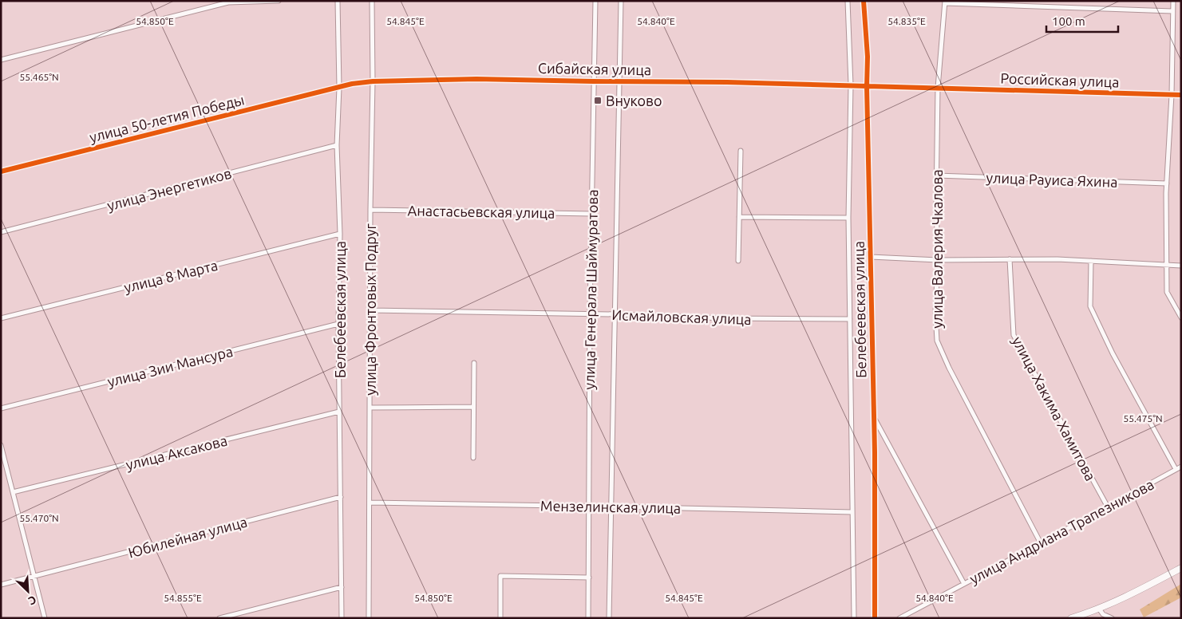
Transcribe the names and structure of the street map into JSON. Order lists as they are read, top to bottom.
{
  "streets": {
    "street": [
      "Сибайская улица",
      "Российская улица",
      "улица 50-летия Победы",
      "улица Рауиса Яхина",
      "улица Энергетиков",
      "Анастасьевская улица",
      "улица Валерия Чкалова",
      "улица 8 Марта",
      "улица Генерала Шаймуратова",
      "Белебеевская улица",
      "улица Фронтовых Подруг",
      "Исмайловская улица",
      "улица Зии Мансура",
      "улица Хакима Хамитова",
      "улица Аксакова",
      "Мензелинская улица",
      "улица Андриана Трапезникова",
      "Юбилейная улица"
    ]
  },
  "crossings": [
    ["Сибайская улица", "Российская улица"],
    ["Сибайская улица", "улица 50-летия Победы"],
    ["Сибайская улица", "улица Генерала Шаймуратова"],
    ["Сибайская улица", "Белебеевская улица"],
    ["Сибайская улица", "улица Фронтовых Подруг"],
    ["Российская улица", "улица Валерия Чкалова"],
    ["Российская улица", "Белебеевская улица"],
    ["улица 50-летия Победы", "Белебеевская улица"],
    ["улица Рауиса Яхина", "улица Валерия Чкалова"],
    ["улица Энергетиков", "Белебеевская улица"],
    ["Анастасьевская улица", "улица Генерала Шаймуратова"],
    ["Анастасьевская улица", "улица Фронтовых Подруг"],
    ["улица Валерия Чкалова", "улица Андриана Трапезникова"],
    ["улица 8 Марта", "Белебеевская улица"],
    ["улица Генерала Шаймуратова", "Исмайловская улица"],
    ["улица Генерала Шаймуратова", "Мензелинская улица"],
    ["Белебеевская улица", "Исмайловская улица"],
    ["Белебеевская улица", "улица Зии Мансура"],
    ["Белебеевская улица", "улица Аксакова"],
    ["Белебеевская улица", "Мензелинская улица"],
    ["Белебеевская улица", "Юбилейная улица"],
    ["улица Фронтовых Подруг", "Исмайловская улица"],
    ["улица Фронтовых Подруг", "Мензелинская улица"],
    ["улица Хакима Хамитова", "улица Андриана Трапезникова"]
  ],
  "places": {
    "transit": ["Внуково"]
  },
  "scale_bar": "100 m",
  "north": "bottom right",
  "coordinates": [
    "54.850°E",
    "54.845°E",
    "54.840°E",
    "54.835°E",
    "55.465°N",
    "55.475°N",
    "55.470°N",
    "54.855°E"
  ]
}
